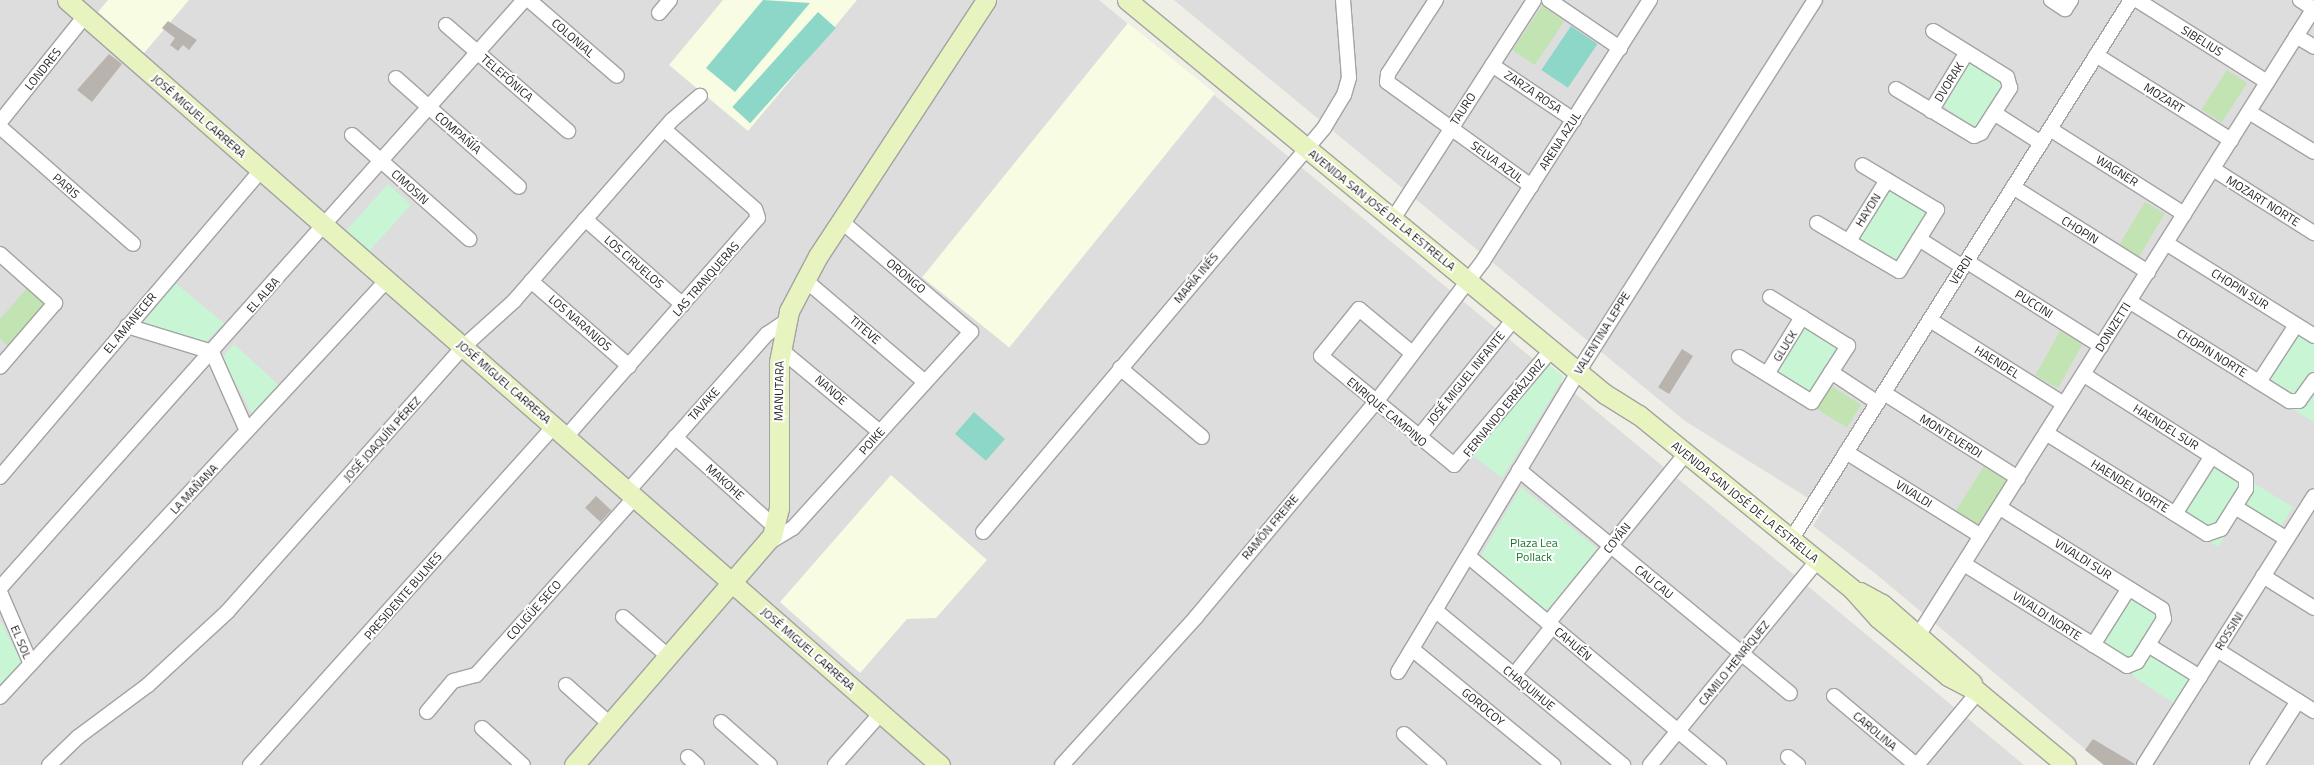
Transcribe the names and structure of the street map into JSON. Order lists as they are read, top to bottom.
{
  "streets": {
    "main road": ["JOSÉ MIGUEL CARRERA", "AVENIDA SAN JOSÉ DE LA ESTRELLA", "MANUTARA"],
    "street": [
      "COLONIAL",
      "SIBELIUS",
      "LONDRES",
      "TELEFÓNICA",
      "DVORAK",
      "ZARZA ROSA",
      "MOZART",
      "TAURO",
      "COMPAÑÍA",
      "ARENA AZUL",
      "SELVA AZUL",
      "WAGNER",
      "PARIS",
      "CIMOSIN",
      "MOZART NORTE",
      "HAYDN",
      "CHOPIN",
      "LOS CIRUELOS",
      "VERDI",
      "ORONGO",
      "MARÍA INÉS",
      "LAS TRANQUERAS",
      "CHOPIN SUR",
      "EL ALBA",
      "PUCCINI",
      "EL AMANECER",
      "LOS NARANJOS",
      "DONIZETTI",
      "TITEVE",
      "VALENTINA LEPPE",
      "GLUCK",
      "CHOPIN NORTE",
      "HAENDEL",
      "JOSÉ MIGUEL INFANTE",
      "NANOE",
      "TAVAKE",
      "FERNANDO ERRÁZURIZ",
      "ENRIQUE CAMPINO",
      "HAENDEL SUR",
      "MONTEVERDI",
      "JOSÉ JOAQUÍN PÉREZ",
      "POIKE",
      "MAKOHE",
      "HAENDEL NORTE",
      "LA MAÑANA",
      "VIVALDI",
      "RAMÓN FREIRE",
      "COYÁN",
      "VIVALDI SUR",
      "CAU CAU",
      "PRESIDENTE BULNES",
      "COLIGÜE SECO",
      "VIVALDI NORTE",
      "ROSSINI",
      "EL SOL",
      "CAHUÉN",
      "CAMILO HENRÍQUEZ",
      "CHAQUIHUE",
      "GOROCOY",
      "CAROLINA"
    ]
  },
  "crossings": [
    ["SIBELIUS", "VERDI"],
    ["SIBELIUS", "DONIZETTI"],
    ["LONDRES", "JOSÉ MIGUEL CARRERA"],
    ["TELEFÓNICA", "EL ALBA"],
    ["ZARZA ROSA", "TAURO"],
    ["ZARZA ROSA", "ARENA AZUL"],
    ["MOZART", "VERDI"],
    ["MOZART", "DONIZETTI"],
    ["TAURO", "SELVA AZUL"],
    ["TAURO", "AVENIDA SAN JOSÉ DE LA ESTRELLA"],
    ["JOSÉ MIGUEL CARRERA", "LAS TRANQUERAS"],
    ["JOSÉ MIGUEL CARRERA", "EL ALBA"],
    ["JOSÉ MIGUEL CARRERA", "EL AMANECER"],
    ["JOSÉ MIGUEL CARRERA", "TAVAKE"],
    ["JOSÉ MIGUEL CARRERA", "JOSÉ JOAQUÍN PÉREZ"],
    ["JOSÉ MIGUEL CARRERA", "LA MAÑANA"],
    ["JOSÉ MIGUEL CARRERA", "PRESIDENTE BULNES"],
    ["JOSÉ MIGUEL CARRERA", "COLIGÜE SECO"],
    ["COMPAÑÍA", "EL ALBA"],
    ["ARENA AZUL", "SELVA AZUL"],
    ["ARENA AZUL", "AVENIDA SAN JOSÉ DE LA ESTRELLA"],
    ["ARENA AZUL", "RAMÓN FREIRE"],
    ["WAGNER", "VERDI"],
    ["WAGNER", "DONIZETTI"],
    ["CIMOSIN", "EL ALBA"],
    ["MOZART NORTE", "DONIZETTI"],
    ["AVENIDA SAN JOSÉ DE LA ESTRELLA", "VERDI"],
    ["AVENIDA SAN JOSÉ DE LA ESTRELLA", "MARÍA INÉS"],
    ["AVENIDA SAN JOSÉ DE LA ESTRELLA", "DONIZETTI"],
    ["AVENIDA SAN JOSÉ DE LA ESTRELLA", "VALENTINA LEPPE"],
    ["AVENIDA SAN JOSÉ DE LA ESTRELLA", "JOSÉ MIGUEL INFANTE"],
    ["AVENIDA SAN JOSÉ DE LA ESTRELLA", "FERNANDO ERRÁZURIZ"],
    ["AVENIDA SAN JOSÉ DE LA ESTRELLA", "RAMÓN FREIRE"],
    ["AVENIDA SAN JOSÉ DE LA ESTRELLA", "COYÁN"],
    ["AVENIDA SAN JOSÉ DE LA ESTRELLA", "CAMILO HENRÍQUEZ"],
    ["CHOPIN", "VERDI"],
    ["CHOPIN", "DONIZETTI"],
    ["LOS CIRUELOS", "LAS TRANQUERAS"],
    ["LOS CIRUELOS", "JOSÉ JOAQUÍN PÉREZ"],
    ["VERDI", "PUCCINI"],
    ["VERDI", "HAENDEL"],
    ["VERDI", "MONTEVERDI"],
    ["VERDI", "VIVALDI"],
    ["ORONGO", "MANUTARA"],
    ["ORONGO", "POIKE"],
    ["LAS TRANQUERAS", "LOS NARANJOS"],
    ["LAS TRANQUERAS", "JOSÉ JOAQUÍN PÉREZ"],
    ["LAS TRANQUERAS", "PRESIDENTE BULNES"],
    ["CHOPIN SUR", "DONIZETTI"],
    ["EL ALBA", "EL SOL"],
    ["PUCCINI", "DONIZETTI"],
    ["LOS NARANJOS", "JOSÉ JOAQUÍN PÉREZ"],
    ["DONIZETTI", "CHOPIN NORTE"],
    ["DONIZETTI", "HAENDEL"],
    ["DONIZETTI", "HAENDEL SUR"],
    ["DONIZETTI", "MONTEVERDI"],
    ["DONIZETTI", "HAENDEL NORTE"],
    ["DONIZETTI", "VIVALDI"],
    ["DONIZETTI", "VIVALDI SUR"],
    ["DONIZETTI", "VIVALDI NORTE"],
    ["TITEVE", "MANUTARA"],
    ["TITEVE", "POIKE"],
    ["VALENTINA LEPPE", "CAU CAU"],
    ["VALENTINA LEPPE", "CAHUÉN"],
    ["VALENTINA LEPPE", "CHAQUIHUE"],
    ["VALENTINA LEPPE", "GOROCOY"],
    ["JOSÉ MIGUEL INFANTE", "ENRIQUE CAMPINO"],
    ["NANOE", "MANUTARA"],
    ["NANOE", "POIKE"],
    ["MANUTARA", "TAVAKE"],
    ["MANUTARA", "POIKE"],
    ["MANUTARA", "MAKOHE"],
    ["TAVAKE", "MAKOHE"],
    ["TAVAKE", "COLIGÜE SECO"],
    ["FERNANDO ERRÁZURIZ", "ENRIQUE CAMPINO"],
    ["ENRIQUE CAMPINO", "RAMÓN FREIRE"],
    ["HAENDEL SUR", "HAENDEL NORTE"],
    ["POIKE", "MAKOHE"],
    ["LA MAÑANA", "EL SOL"],
    ["COYÁN", "CAU CAU"],
    ["COYÁN", "CAHUÉN"],
    ["COYÁN", "CHAQUIHUE"],
    ["VIVALDI SUR", "VIVALDI NORTE"],
    ["CAU CAU", "CAMILO HENRÍQUEZ"],
    ["CAHUÉN", "CAMILO HENRÍQUEZ"]
  ],
  "parks": ["Plaza Lea Pollack"]
}
